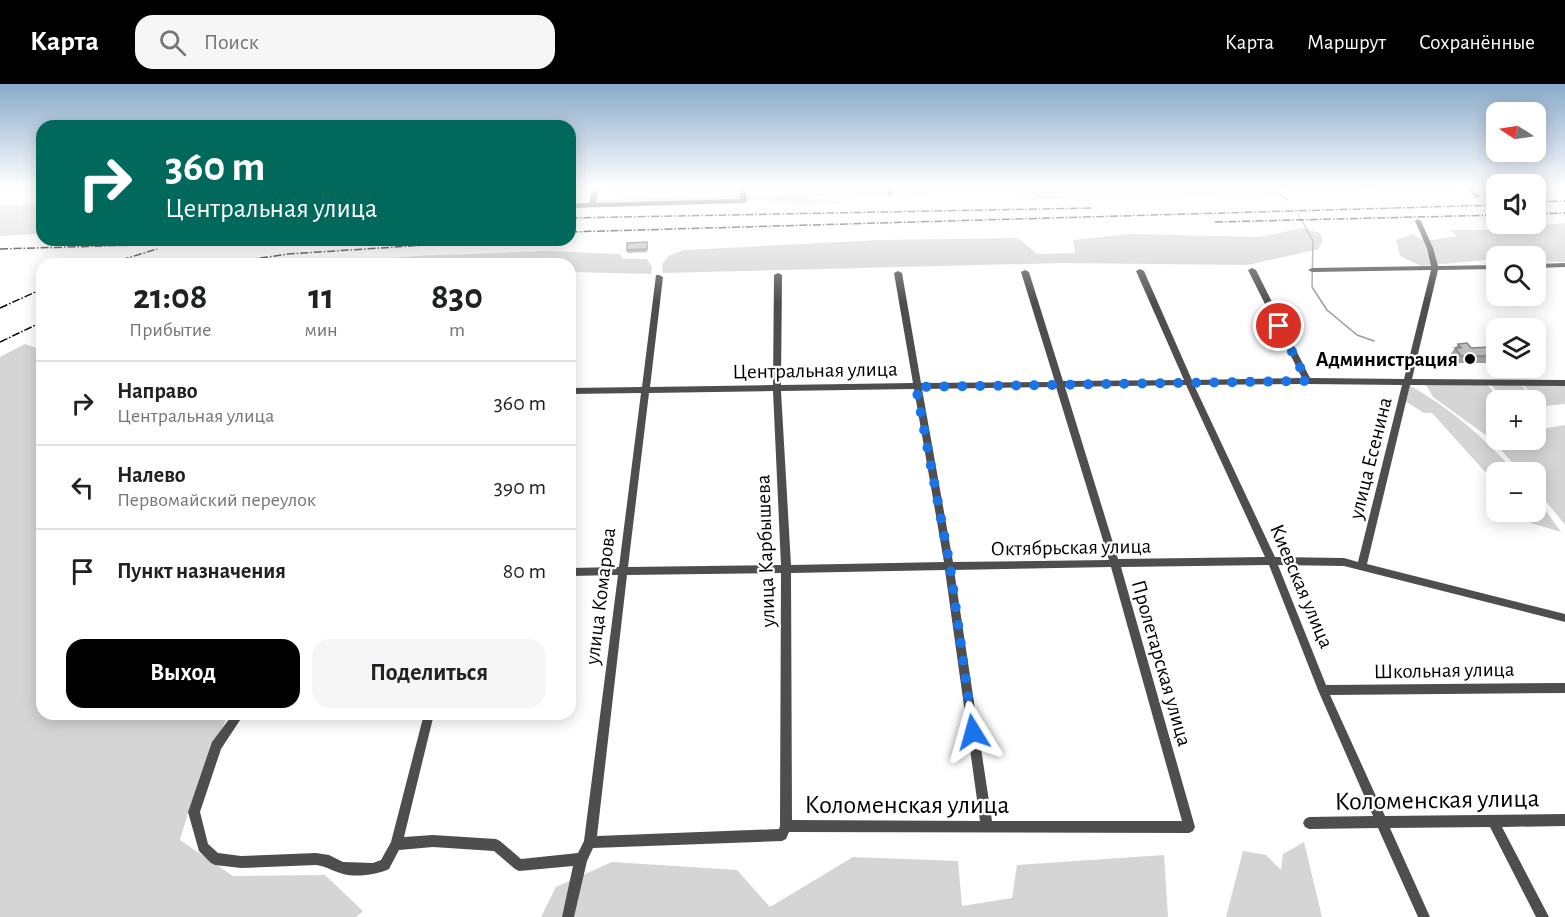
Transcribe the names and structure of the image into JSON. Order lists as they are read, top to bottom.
{
  "streets": {
    "street": [
      "Центральная улица",
      "улица Есенина",
      "Октябрьская улица",
      "улица Карбышева",
      "Киевская улица",
      "улица Комарова",
      "Пролетарская улица",
      "Школьная улица",
      "Коломенская улица"
    ]
  },
  "crossings": [
    ["Центральная улица", "улица Есенина"],
    ["Центральная улица", "улица Карбышева"],
    ["Центральная улица", "Киевская улица"],
    ["Центральная улица", "улица Комарова"],
    ["Центральная улица", "Пролетарская улица"],
    ["улица Есенина", "Октябрьская улица"],
    ["Октябрьская улица", "улица Карбышева"],
    ["Октябрьская улица", "Киевская улица"],
    ["Октябрьская улица", "улица Комарова"],
    ["Октябрьская улица", "Пролетарская улица"],
    ["улица Карбышева", "Коломенская улица"],
    ["Киевская улица", "Школьная улица"],
    ["Киевская улица", "Коломенская улица"],
    ["улица Комарова", "Коломенская улица"],
    ["Пролетарская улица", "Коломенская улица"]
  ],
  "places": ["Администрация"],
  "north": "left",
  "page": {
    "header": "Карта",
    "search": "Поиск",
    "nav": ["Карта", "Маршрут", "Сохранённые"],
    "map_buttons": ["+", "−"],
    "turn": ["360 m", "Центральная улица"],
    "eta": [
      "21:08",
      "Прибытие",
      "11",
      "мин",
      "830",
      "m"
    ],
    "list": [
      {
        "name": "Направо",
        "note": "Центральная улица",
        "value": "360 m"
      },
      {
        "name": "Налево",
        "note": "Первомайский переулок",
        "value": "390 m"
      },
      {
        "name": "Пункт назначения",
        "value": "80 m"
      }
    ],
    "buttons": ["Выход", "Поделиться"]
  }
}
